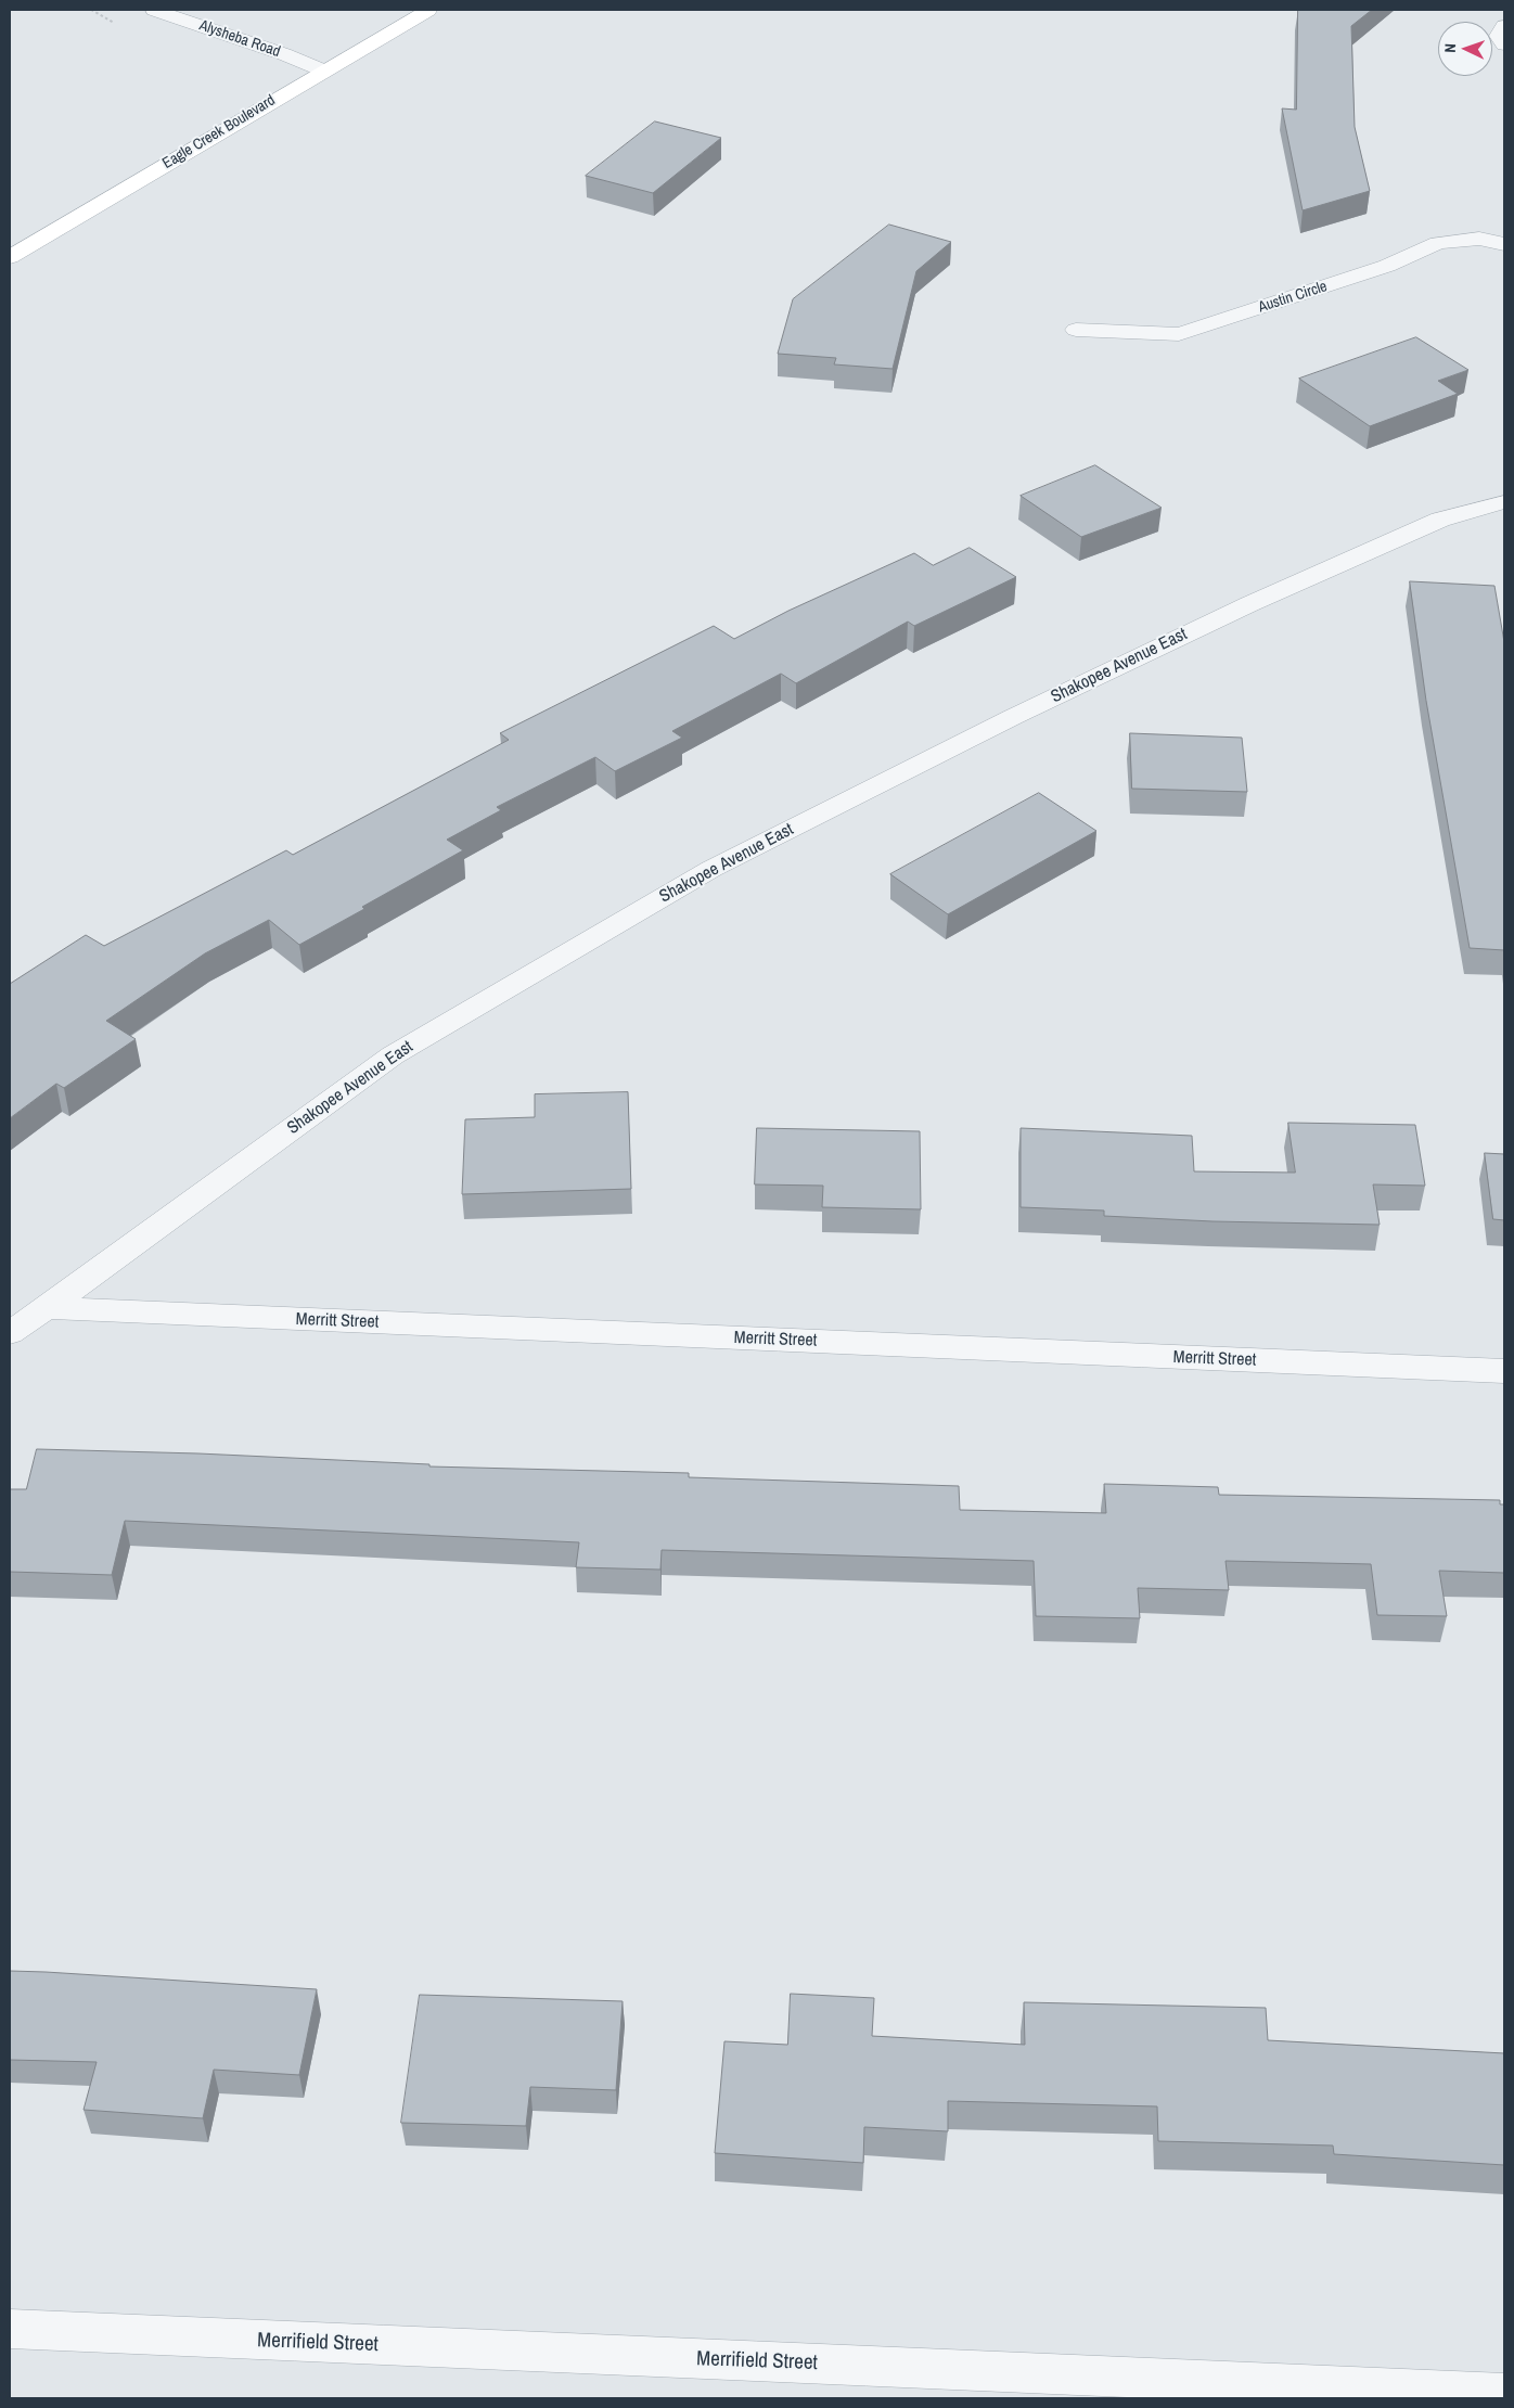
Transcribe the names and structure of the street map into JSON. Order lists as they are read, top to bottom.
{
  "streets": {
    "street": [
      "Alysheba Road",
      "Eagle Creek Boulevard",
      "Austin Circle",
      "Shakopee Avenue East",
      "Merritt Street",
      "Merrifield Street"
    ]
  },
  "crossings": [
    ["Alysheba Road", "Eagle Creek Boulevard"],
    ["Shakopee Avenue East", "Merritt Street"]
  ],
  "north": "left"
}
